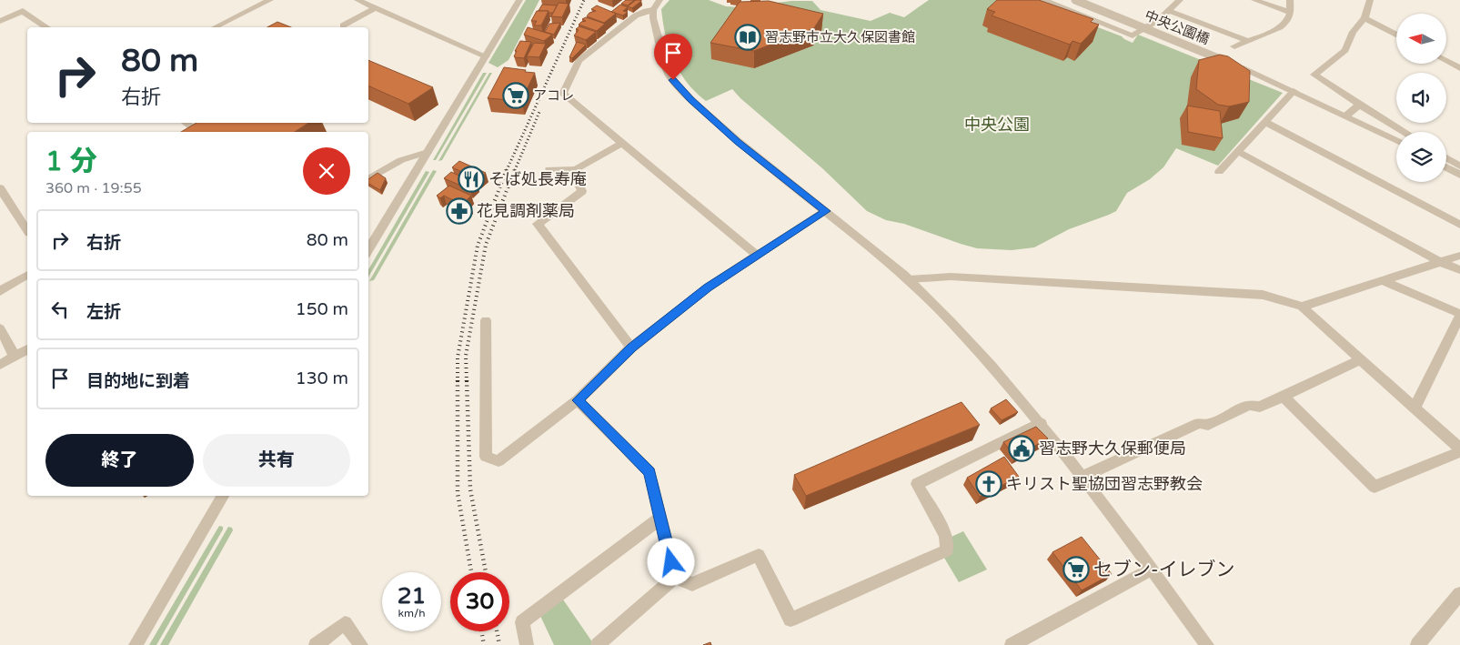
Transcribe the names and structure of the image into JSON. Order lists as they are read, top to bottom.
{
  "streets": {
    "street": ["中央公園橋"]
  },
  "parks": ["中央公園"],
  "places": {
    "library": ["習志野市立大久保図書館"],
    "supermarket": ["アコレ", "セブン-イレブン"],
    "restaurant": ["そば処長寿庵"],
    "pharmacy": ["花見調剤薬局"],
    "public building": ["習志野大久保郵便局"],
    "church": ["キリスト聖協団習志野教会"]
  },
  "north": "left",
  "page": {
    "turn": ["80 m", "右折"],
    "heading": ["1 分", "360 m · 19:55"],
    "list": [
      {
        "name": "右折",
        "value": "80 m"
      },
      {
        "name": "左折",
        "value": "150 m"
      },
      {
        "name": "目的地に到着",
        "value": "130 m"
      }
    ],
    "buttons": ["終了", "共有"],
    "speed": "21 km/h",
    "limit": "30"
  }
}
